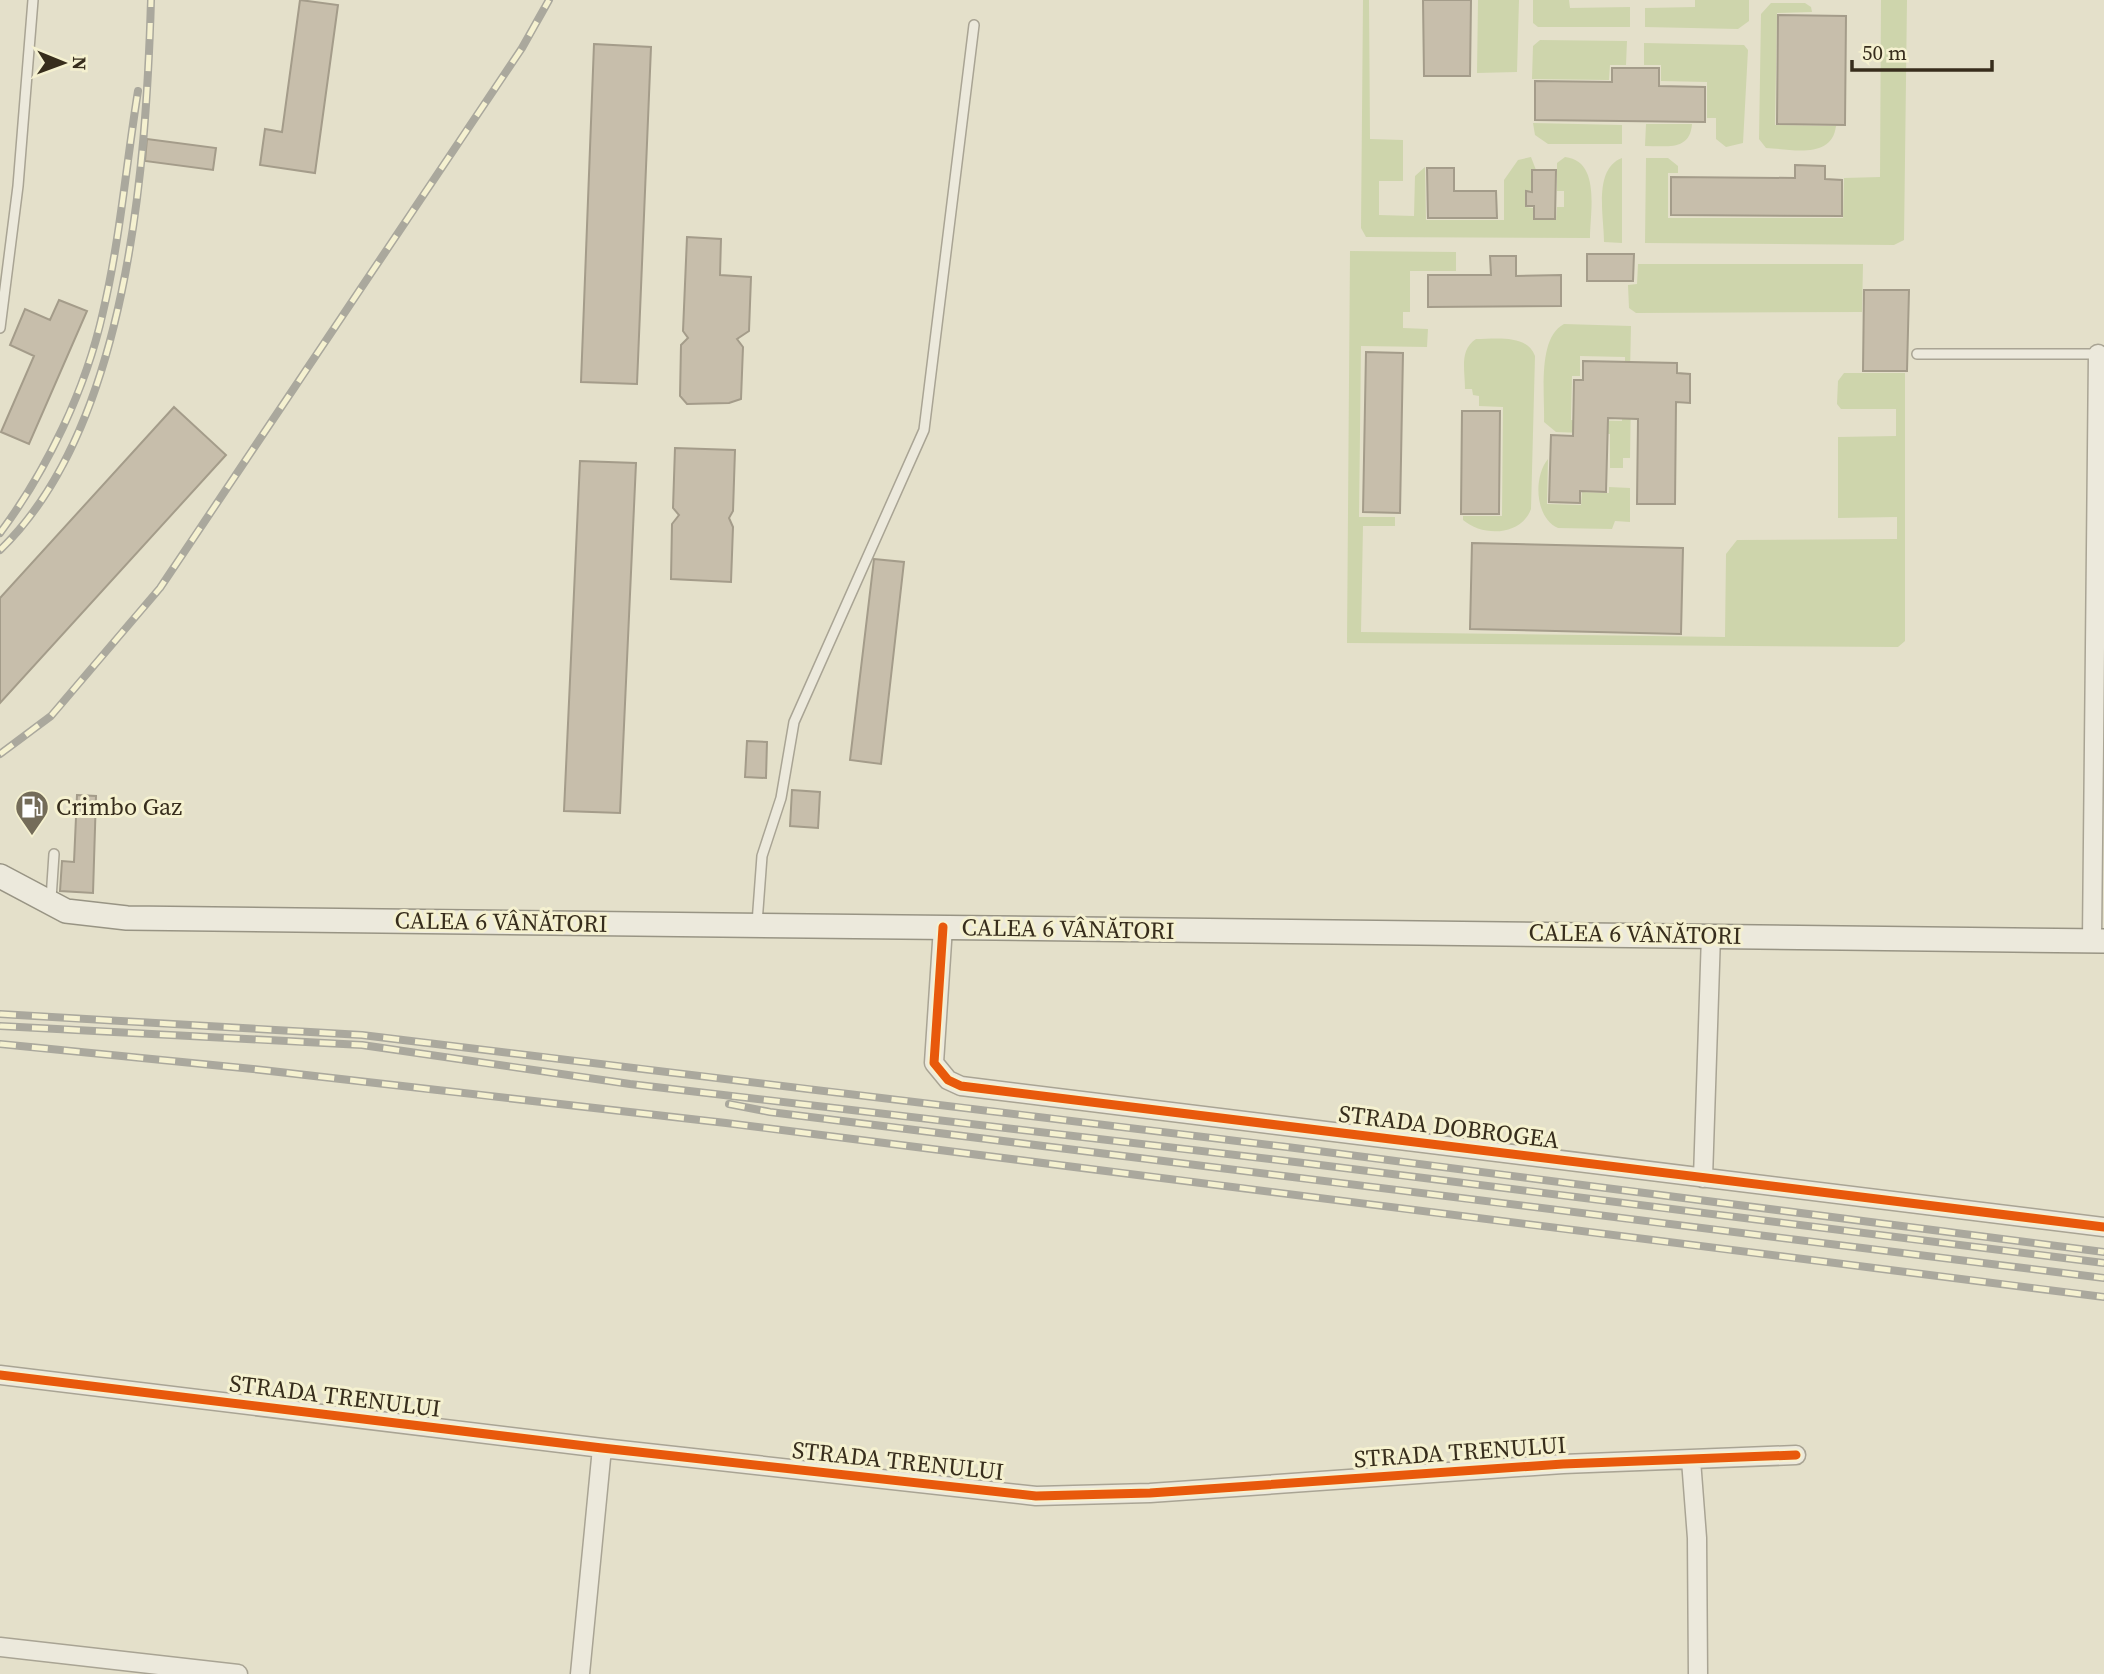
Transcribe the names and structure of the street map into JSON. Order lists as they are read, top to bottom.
{
  "streets": {
    "main road": ["CALEA 6 VÂNĂTORI"],
    "street": ["STRADA DOBROGEA", "STRADA TRENULUI"]
  },
  "crossings": [
    ["CALEA 6 VÂNĂTORI", "STRADA DOBROGEA"]
  ],
  "places": {
    "fuel station": ["Crimbo Gaz"]
  },
  "scale_bar": "50 m",
  "north": "right"
}
